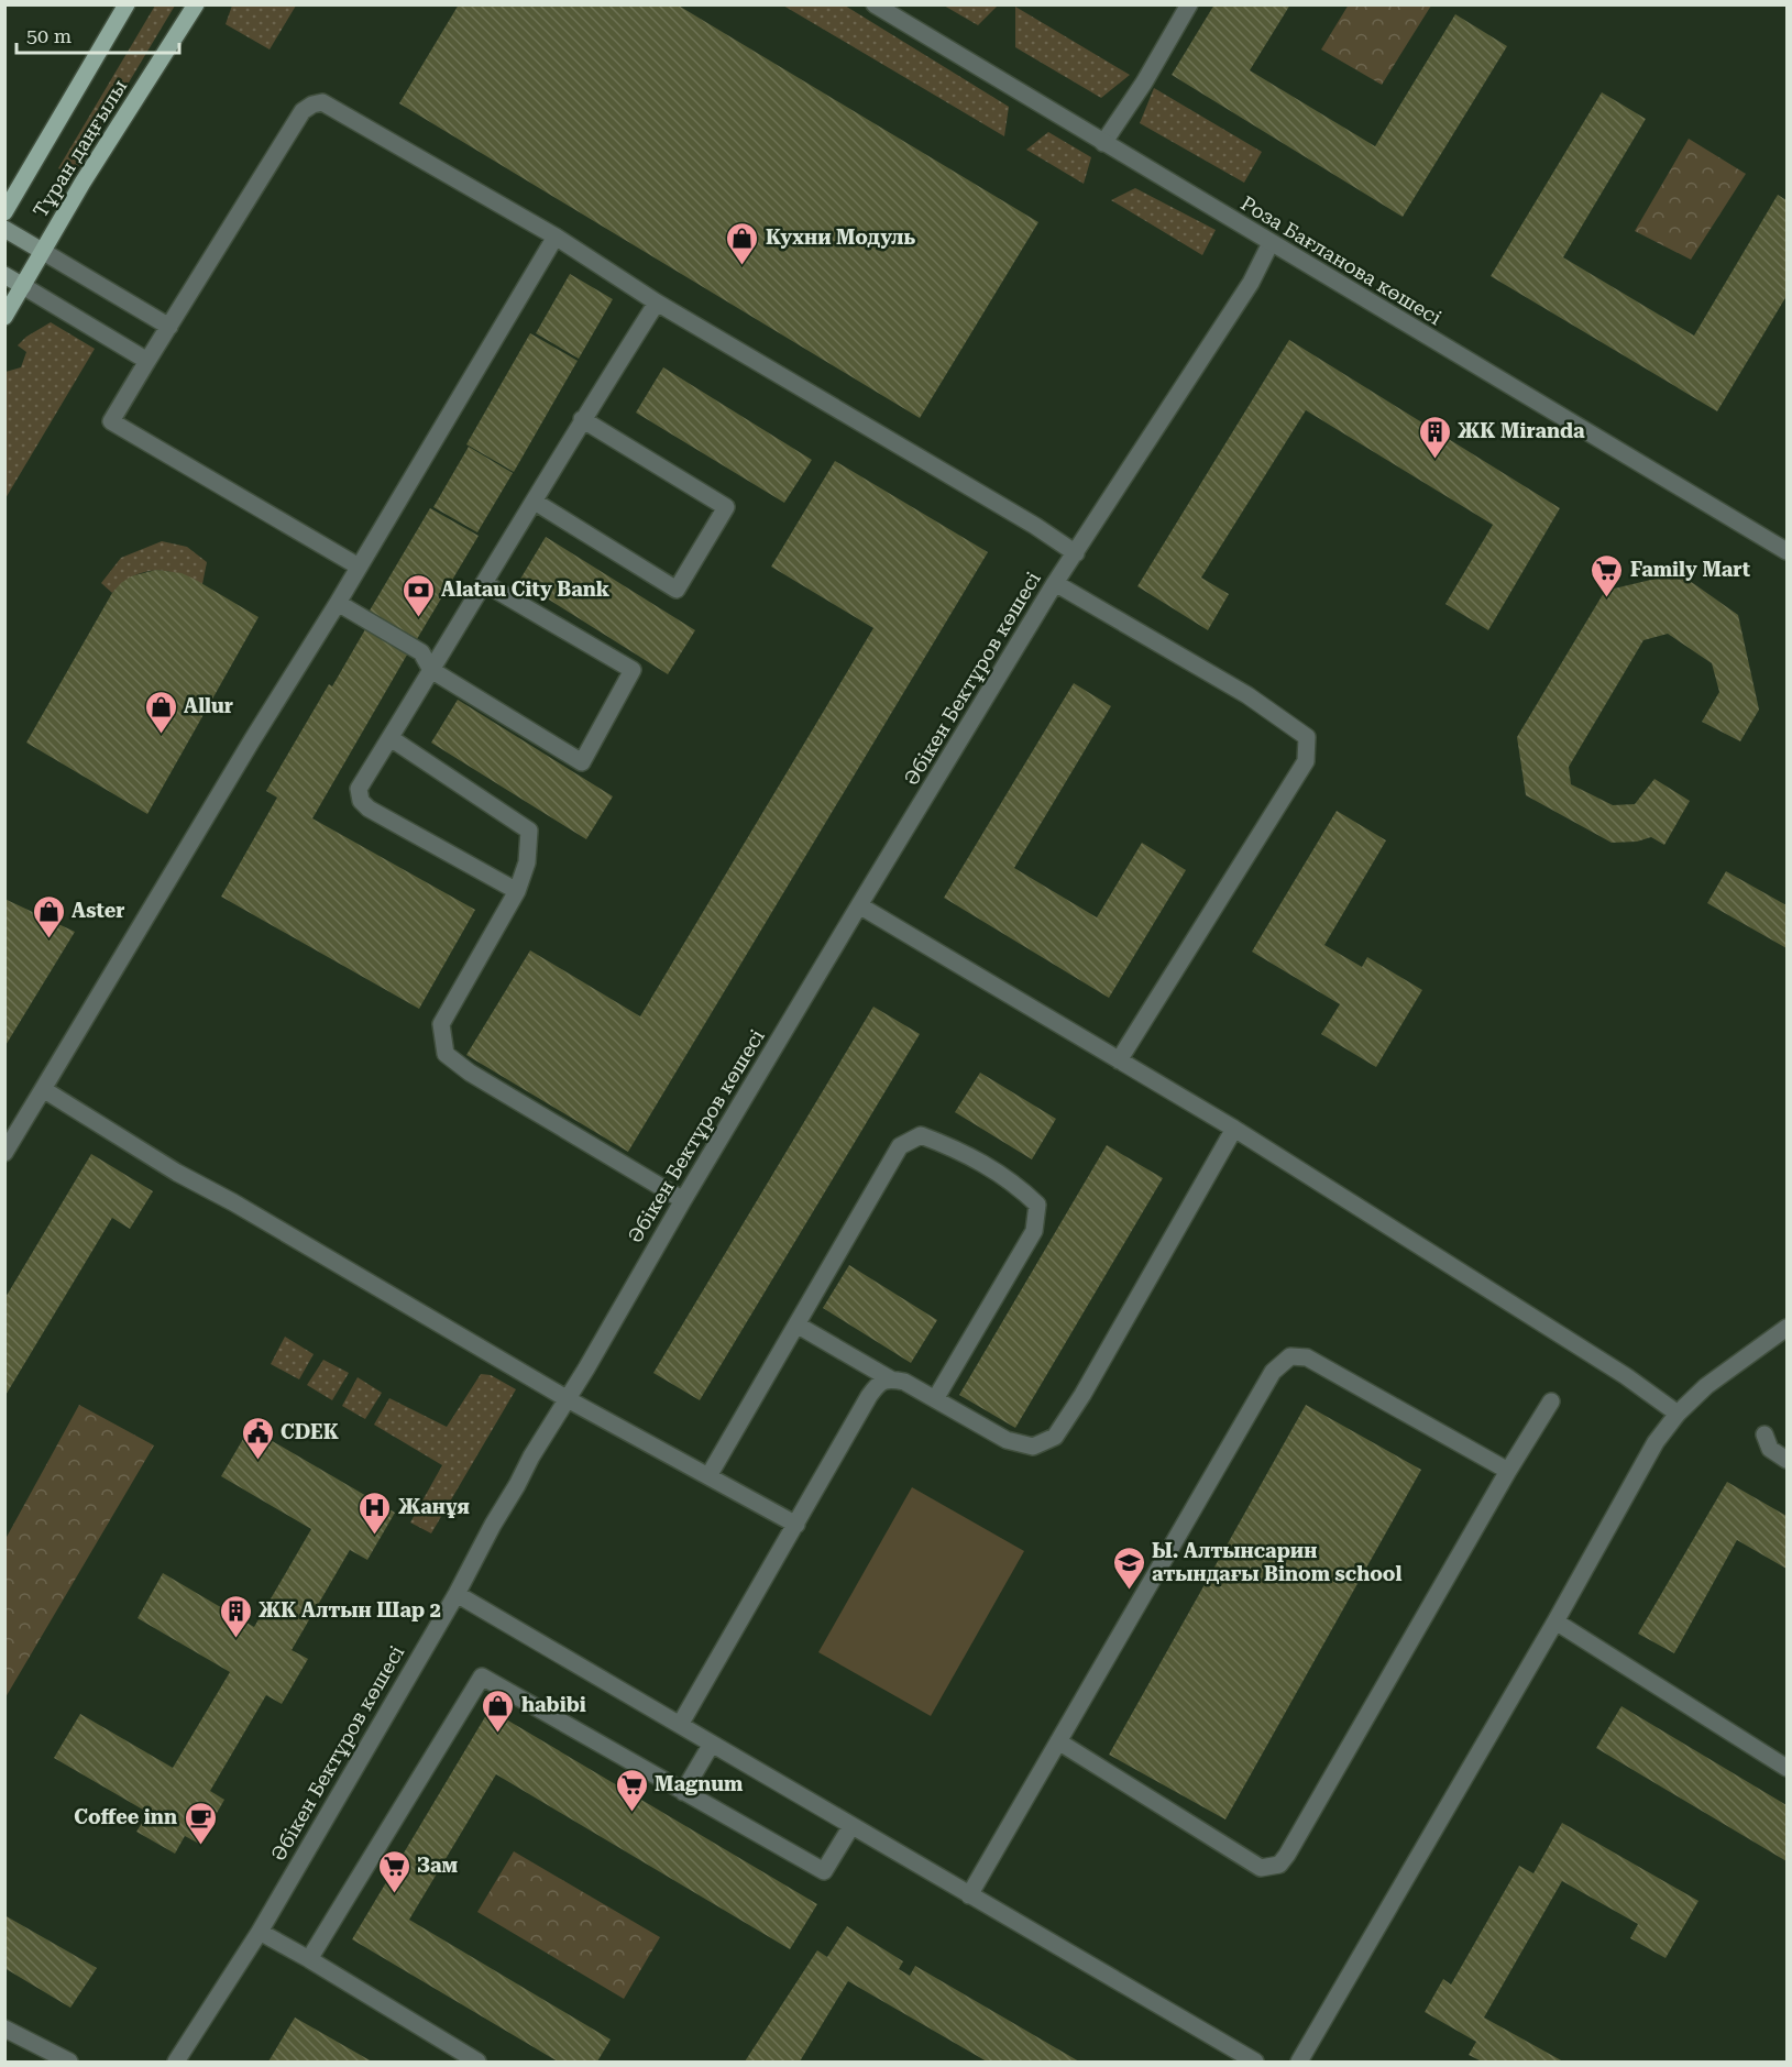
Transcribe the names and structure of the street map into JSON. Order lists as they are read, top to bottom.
{
  "streets": {
    "main road": ["Тұран даңғылы"],
    "street": ["Роза Бағланова көшесі", "Әбікен Бектұров көшесі"]
  },
  "crossings": [
    ["Роза Бағланова көшесі", "Әбікен Бектұров көшесі"]
  ],
  "places": {
    "shop": [
      "Кухни Модуль",
      "Allur",
      "Aster",
      "habibi"
    ],
    "building": ["ЖК Miranda", "ЖК Алтын Шар 2"],
    "supermarket": ["Family Mart", "Magnum", "Зам"],
    "bank": ["Alatau City Bank"],
    "public building": ["CDEK"],
    "hospital": ["Жанұя"],
    "school or university": ["Ы. Алтынсарин атындағы Binom school"],
    "cafe": ["Coffee inn"]
  },
  "scale_bar": "50 m"
}
